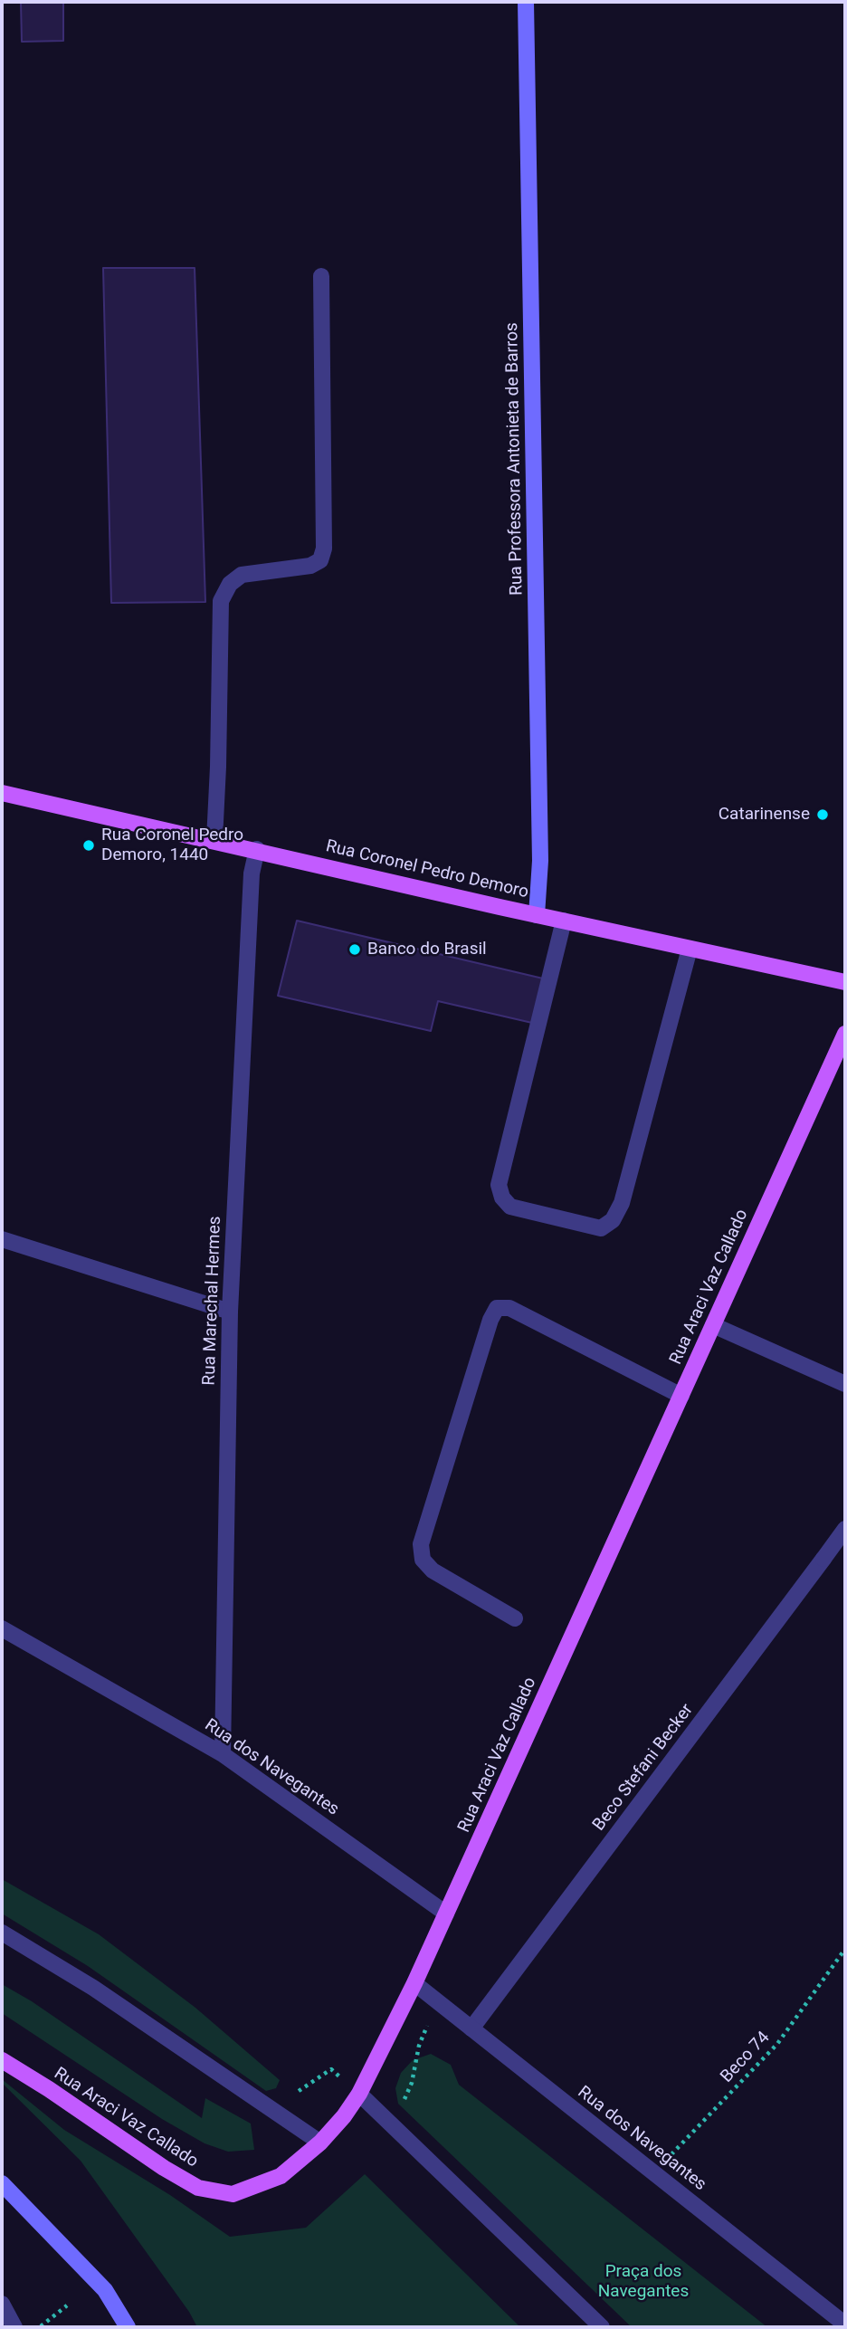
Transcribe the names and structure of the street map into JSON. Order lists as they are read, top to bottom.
{
  "streets": {
    "main road": ["Rua Coronel Pedro Demoro", "Rua Araci Vaz Callado"],
    "street": [
      "Rua Professora Antonieta de Barros",
      "Rua Marechal Hermes",
      "Rua dos Navegantes",
      "Beco Stefani Becker"
    ],
    "path": ["Beco 74"]
  },
  "crossings": [
    ["Rua Professora Antonieta de Barros", "Rua Coronel Pedro Demoro"],
    ["Rua Coronel Pedro Demoro", "Rua Marechal Hermes"],
    ["Rua Araci Vaz Callado", "Rua dos Navegantes"],
    ["Rua Marechal Hermes", "Rua dos Navegantes"],
    ["Rua dos Navegantes", "Beco Stefani Becker"],
    ["Rua dos Navegantes", "Beco 74"]
  ],
  "parks": ["Praça dos Navegantes"],
  "places": ["Catarinense", "Rua Coronel Pedro Demoro, 1440", "Banco do Brasil"]
}
